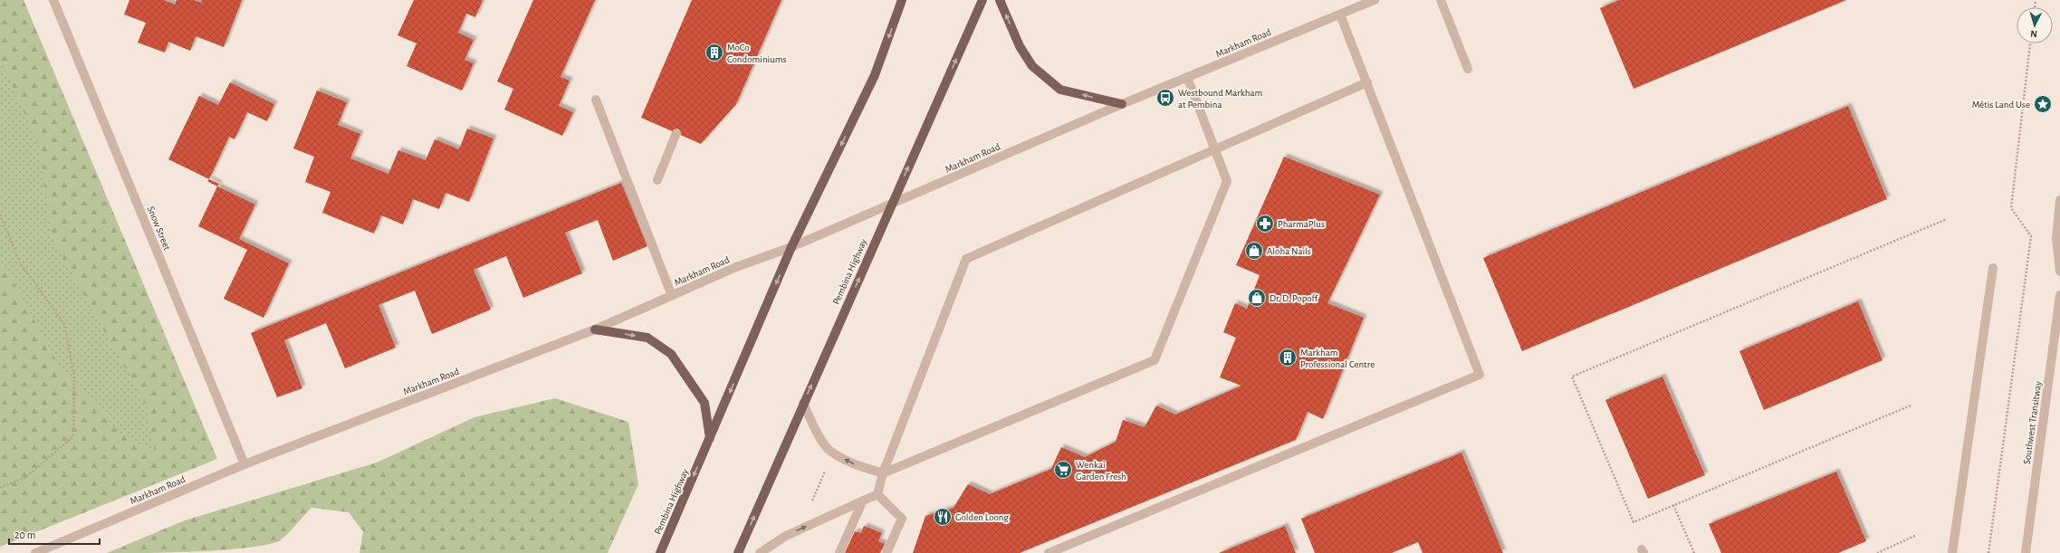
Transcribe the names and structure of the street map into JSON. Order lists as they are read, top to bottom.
{
  "streets": {
    "main road": ["Pembina Highway"],
    "street": ["Markham Road", "Snow Street", "Southwest Transitway"]
  },
  "crossings": [
    ["Markham Road", "Snow Street"],
    ["Markham Road", "Pembina Highway"]
  ],
  "places": {
    "building": ["MoCo Condominiums", "Markham Professional Centre"],
    "bus stop": ["Westbound Markham at Pembina"],
    "place": ["Métis Land Use"],
    "pharmacy": ["PharmaPlus"],
    "shop": ["Aloha Nails", "Dr. D. Popoff"],
    "supermarket": ["Wenkai Garden Fresh"],
    "restaurant": ["Golden Loong"]
  },
  "scale_bar": "20 m",
  "north": "bottom"
}
